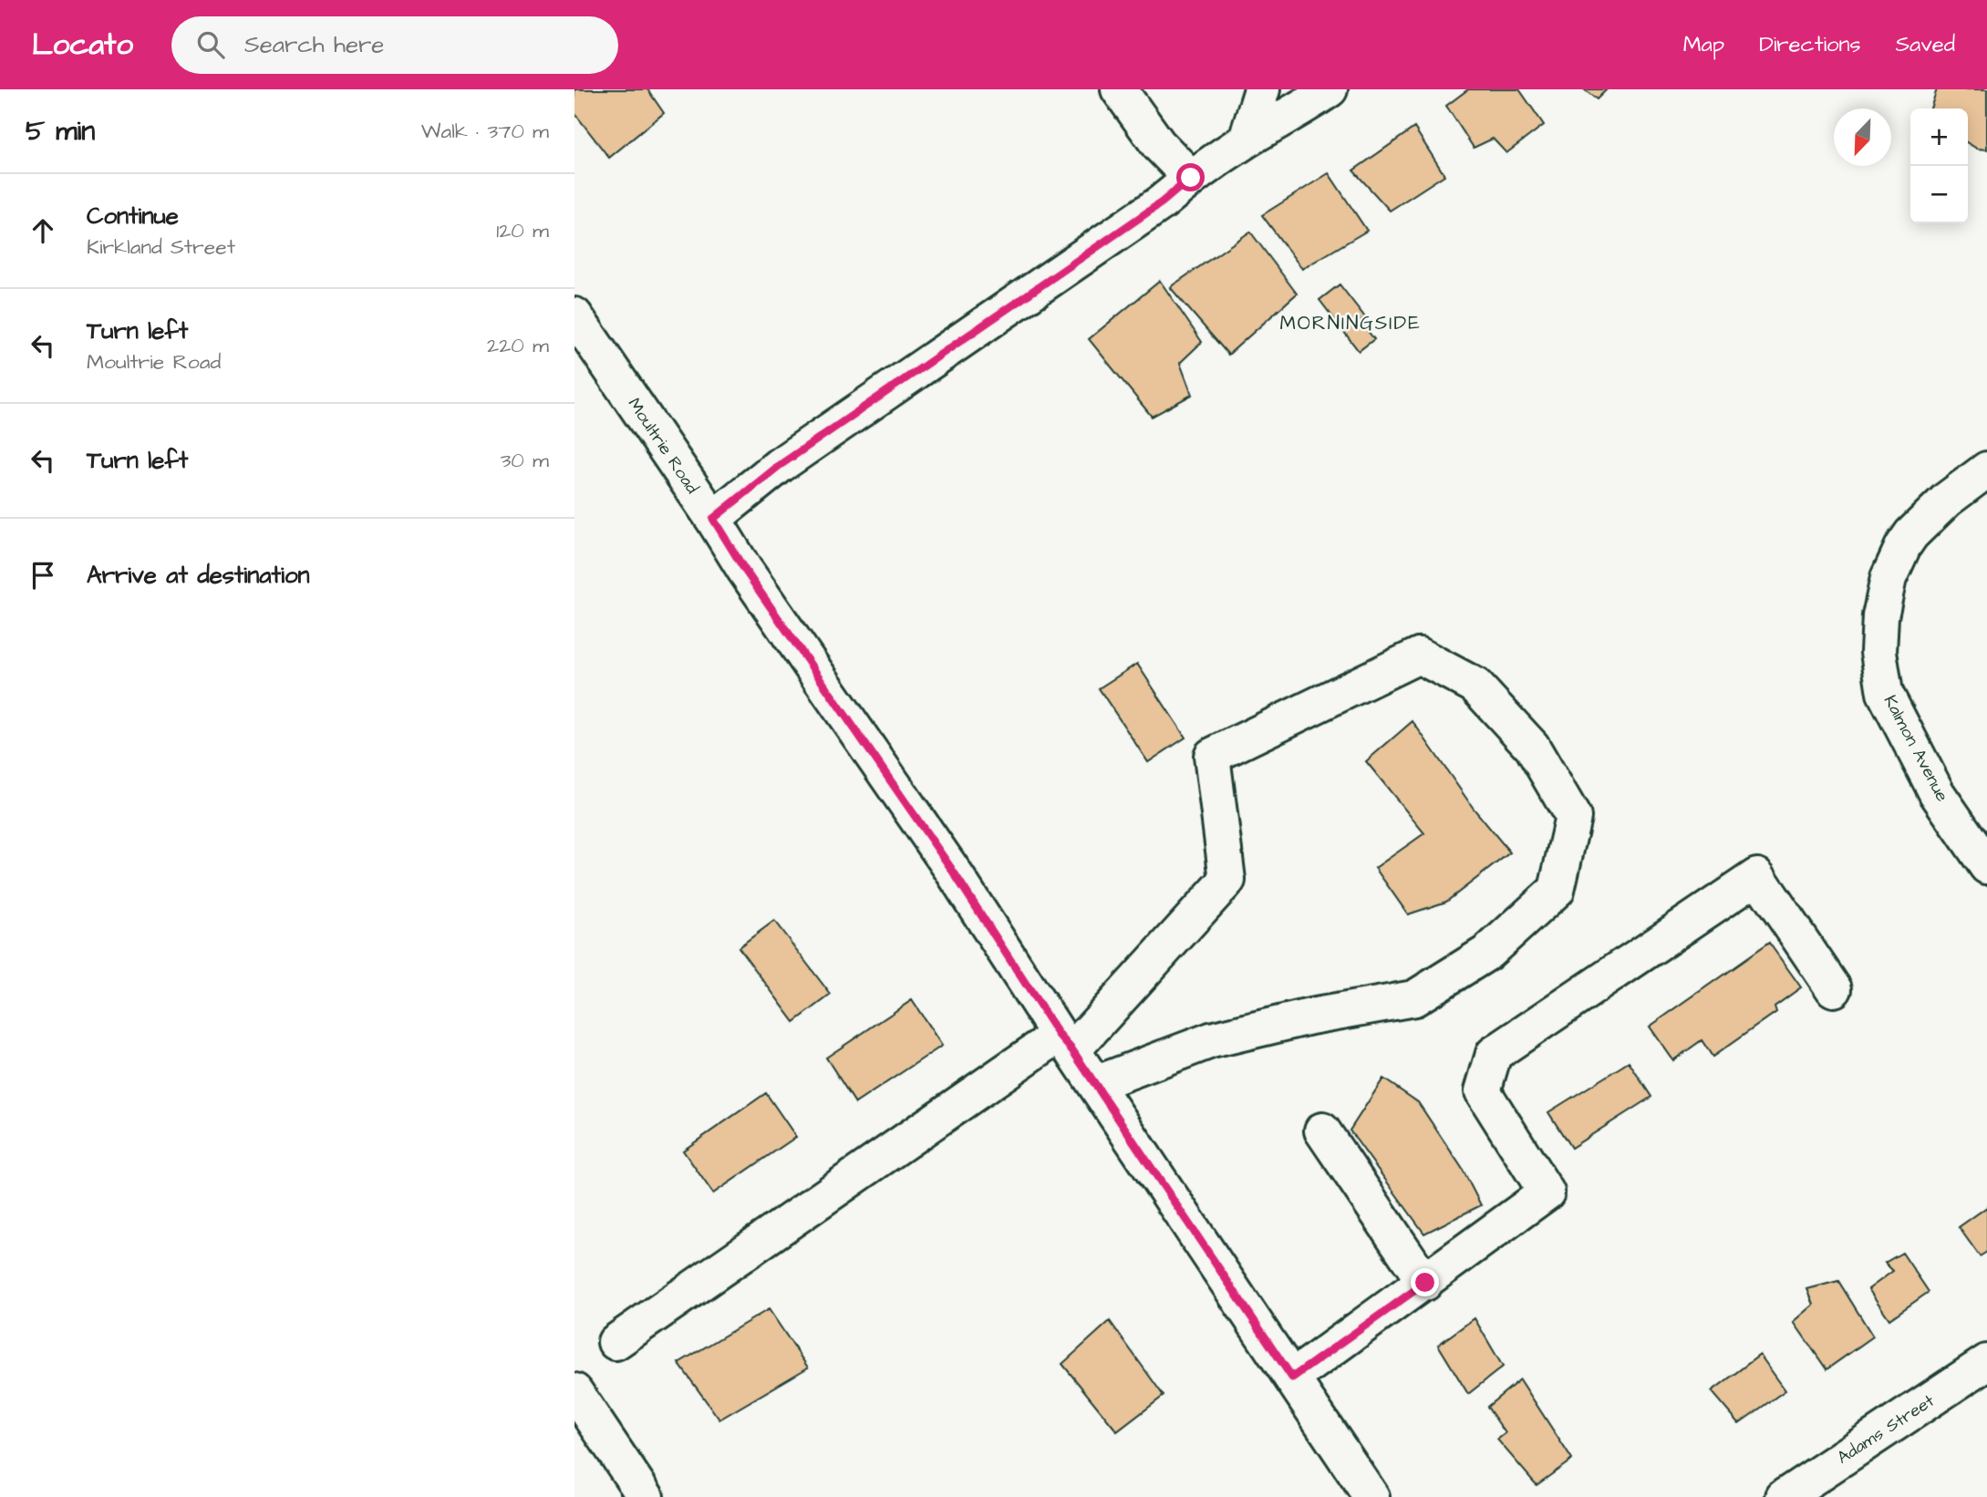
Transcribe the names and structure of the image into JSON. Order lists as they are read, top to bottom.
{
  "streets": {
    "street": ["Moultrie Road", "Kalmon Avenue", "Adams Street"]
  },
  "districts": ["MORNINGSIDE"],
  "north": "bottom left",
  "page": {
    "header": "Locato",
    "search": "Search here",
    "nav": ["Map", "Directions", "Saved"],
    "heading": ["5 min", "Walk · 370 m"],
    "map_buttons": ["+", "−"],
    "list": [
      ["Continue", "Kirkland Street", "120 m"],
      ["Turn left", "Moultrie Road", "220 m"],
      ["Turn left", "30 m"],
      "Arrive at destination"
    ]
  }
}
